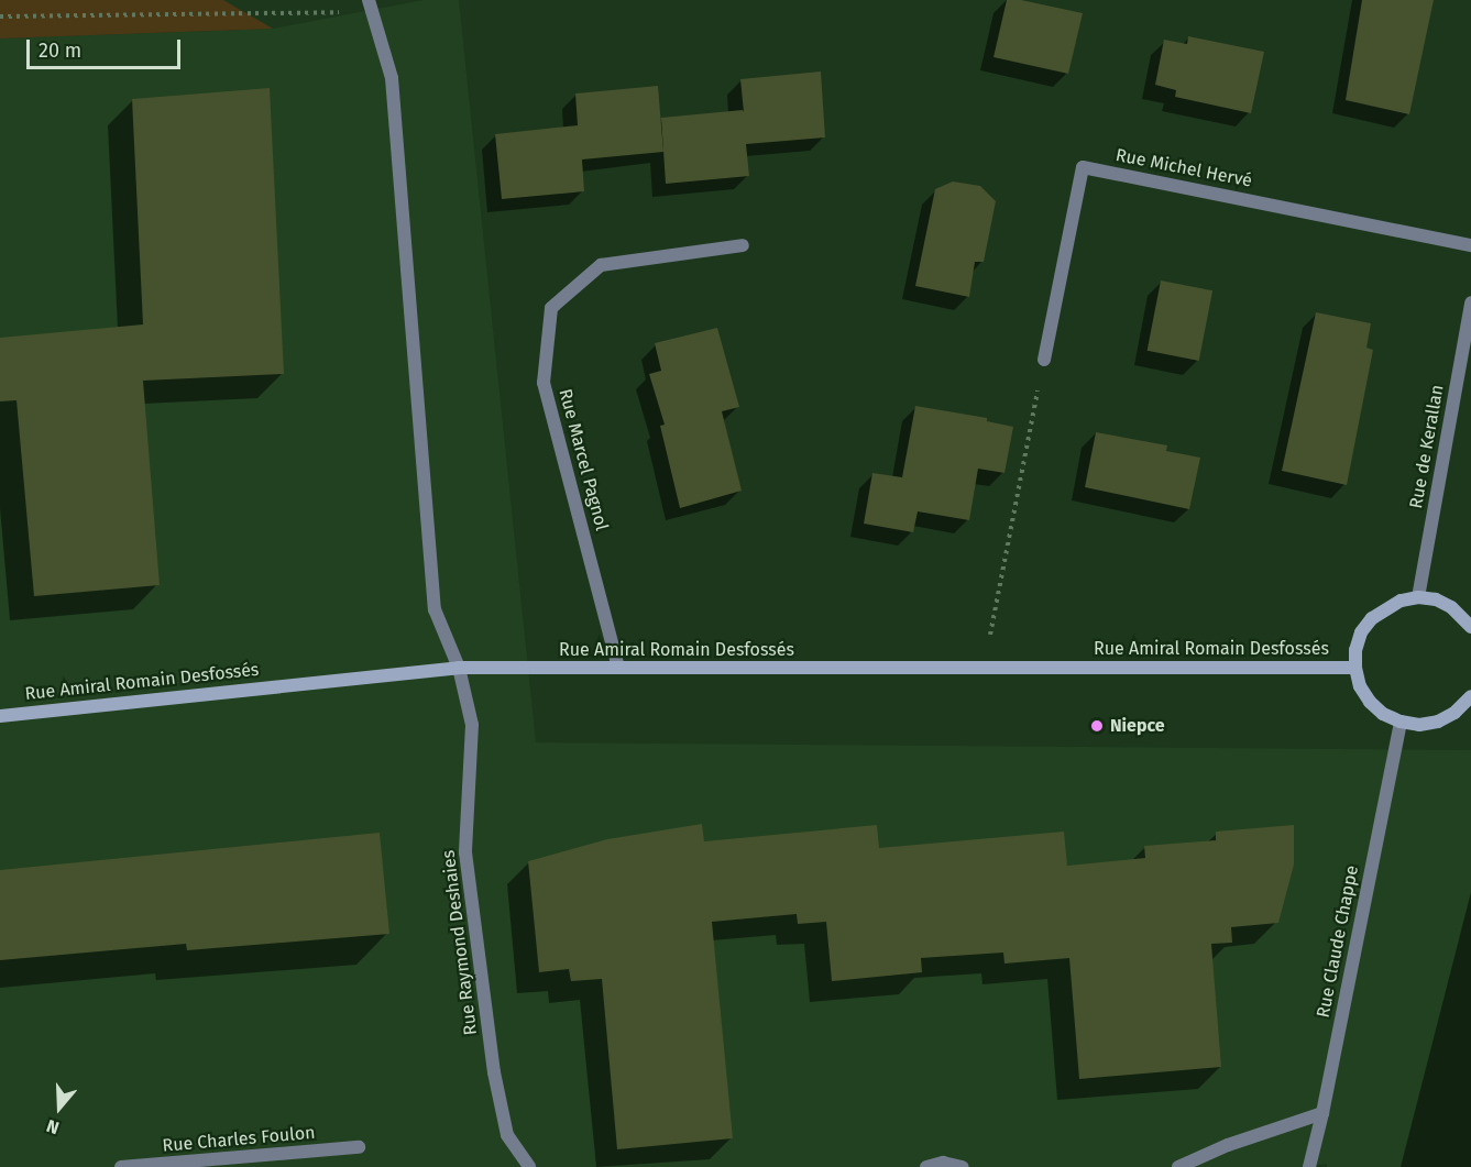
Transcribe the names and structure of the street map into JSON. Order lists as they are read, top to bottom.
{
  "streets": {
    "main road": ["Rue Amiral Romain Desfossés"],
    "street": [
      "Rue Michel Hervé",
      "Rue de Kerallan",
      "Rue Marcel Pagnol",
      "Rue Claude Chappe",
      "Rue Raymond Deshaies",
      "Rue Charles Foulon"
    ]
  },
  "crossings": [
    ["Rue de Kerallan", "Rue Amiral Romain Desfossés"],
    ["Rue Marcel Pagnol", "Rue Amiral Romain Desfossés"],
    ["Rue Amiral Romain Desfossés", "Rue Claude Chappe"],
    ["Rue Amiral Romain Desfossés", "Rue Raymond Deshaies"]
  ],
  "places": ["Niepce"],
  "scale_bar": "20 m",
  "north": "bottom"
}
